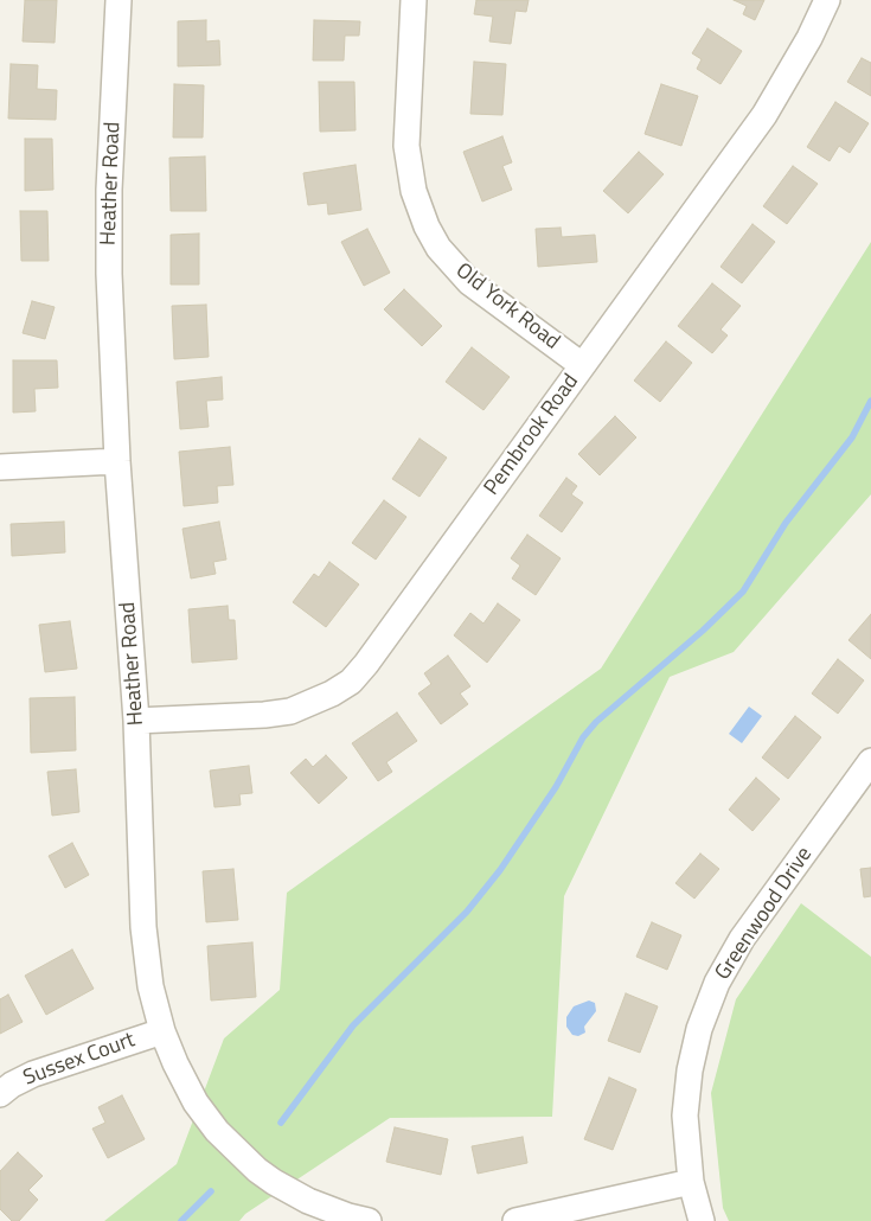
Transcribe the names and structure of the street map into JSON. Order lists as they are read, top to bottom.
{
  "streets": {
    "street": [
      "Heather Road",
      "Old York Road",
      "Pembrook Road",
      "Greenwood Drive",
      "Sussex Court"
    ]
  },
  "crossings": [
    ["Heather Road", "Pembrook Road"],
    ["Heather Road", "Sussex Court"],
    ["Old York Road", "Pembrook Road"]
  ]
}
